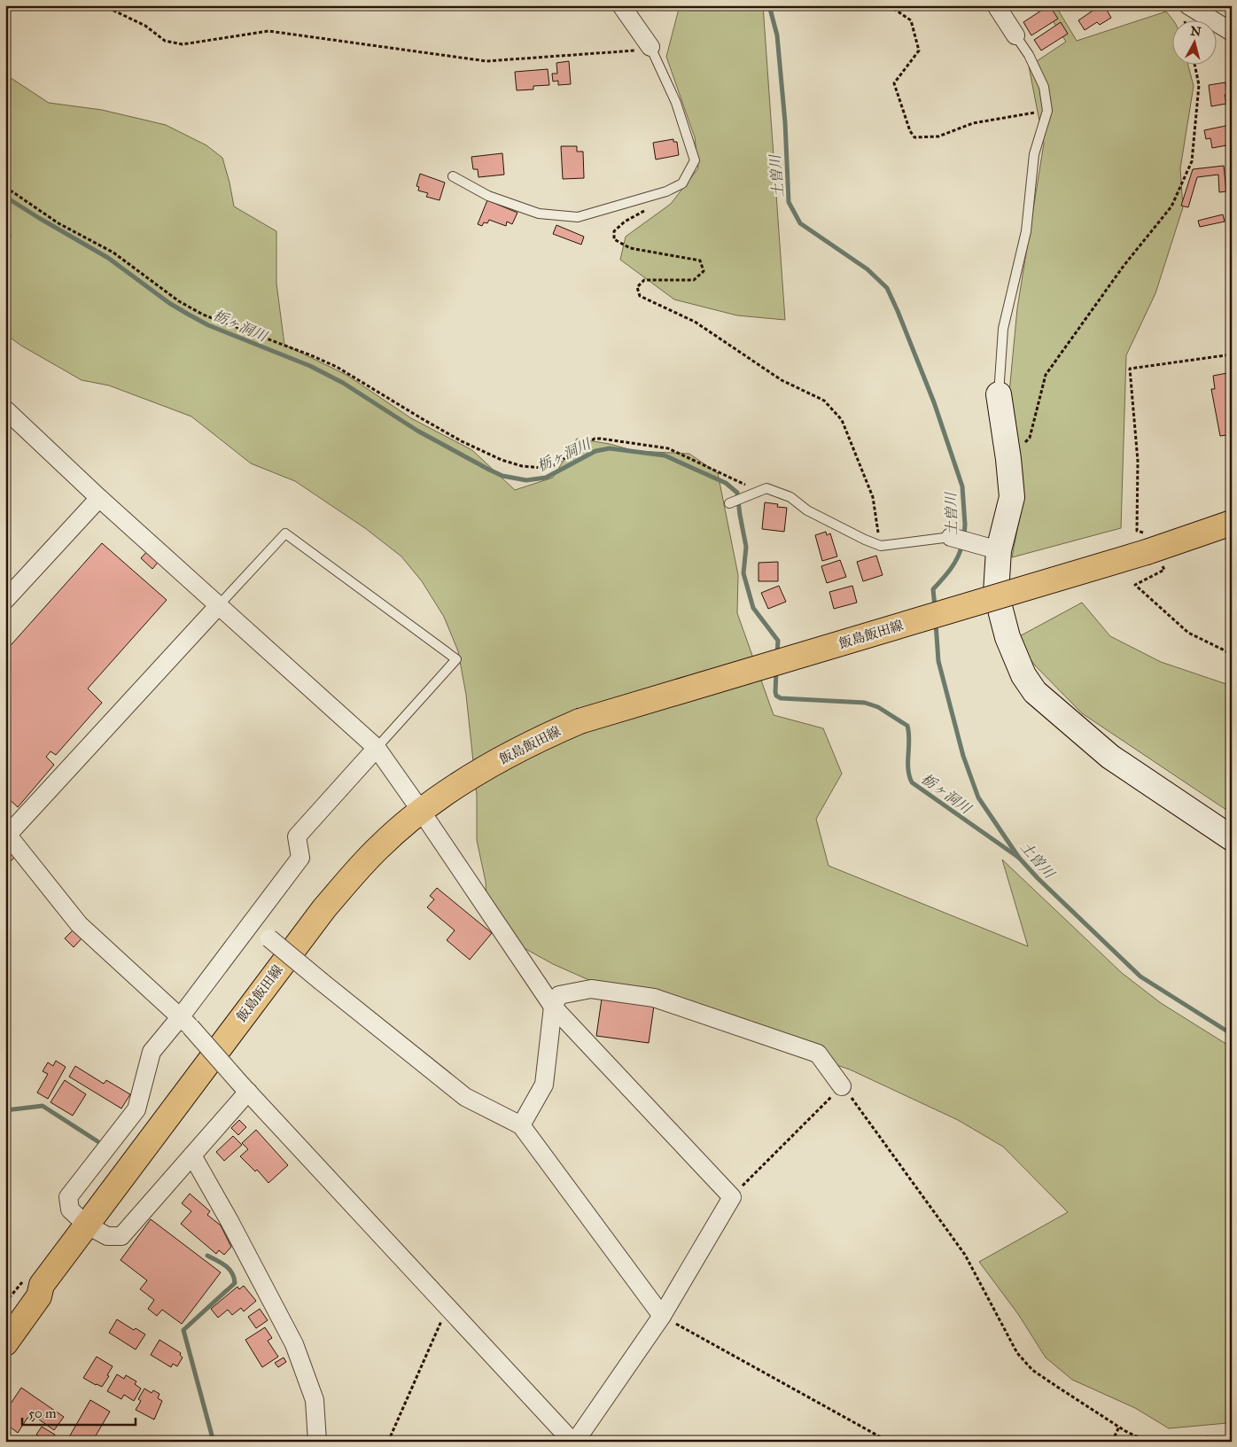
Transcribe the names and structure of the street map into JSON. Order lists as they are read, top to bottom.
{
  "streets": {
    "main road": ["飯島飯田線"]
  },
  "water": ["土曽川", "栃ヶ洞川"],
  "scale_bar": "50 m",
  "north": "top"
}
